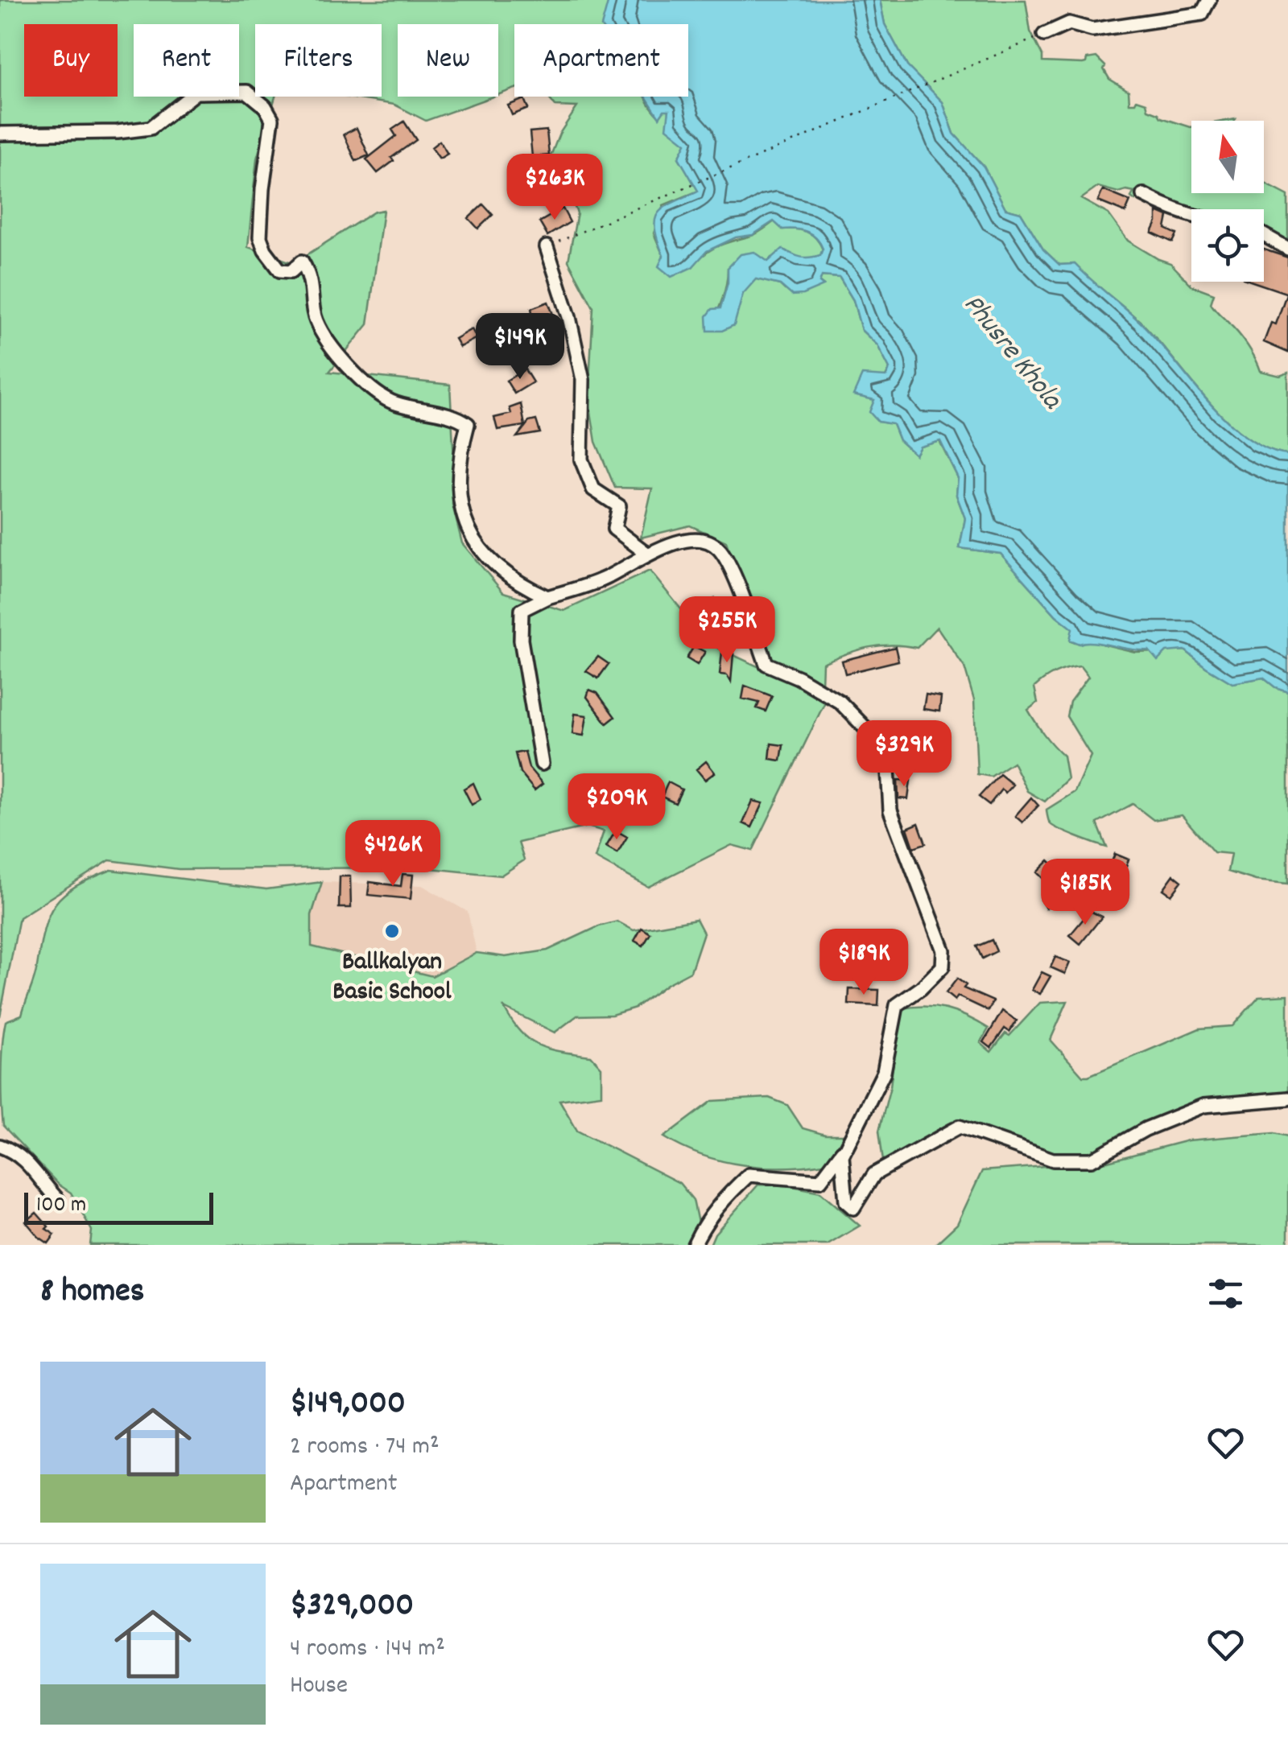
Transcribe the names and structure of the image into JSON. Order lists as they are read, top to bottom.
{
  "water": ["Phusre Khola"],
  "places": ["Ballkalyan Basic School"],
  "scale_bar": "100 m",
  "north": "top",
  "page": {
    "chip": [
      "Buy",
      "Rent",
      "Filters",
      "New",
      "Apartment"
    ],
    "price": [
      "$263K",
      "$149K",
      "$255K",
      "$329K",
      "$209K",
      "$426K",
      "$185K",
      "$189K"
    ],
    "scale": "100 m",
    "heading": "8 homes",
    "list": [
      {
        "name": "$149,000",
        "note": "2 rooms · 74 m² · Apartment"
      },
      {
        "name": "$329,000",
        "note": "4 rooms · 144 m² · House"
      }
    ]
  }
}
